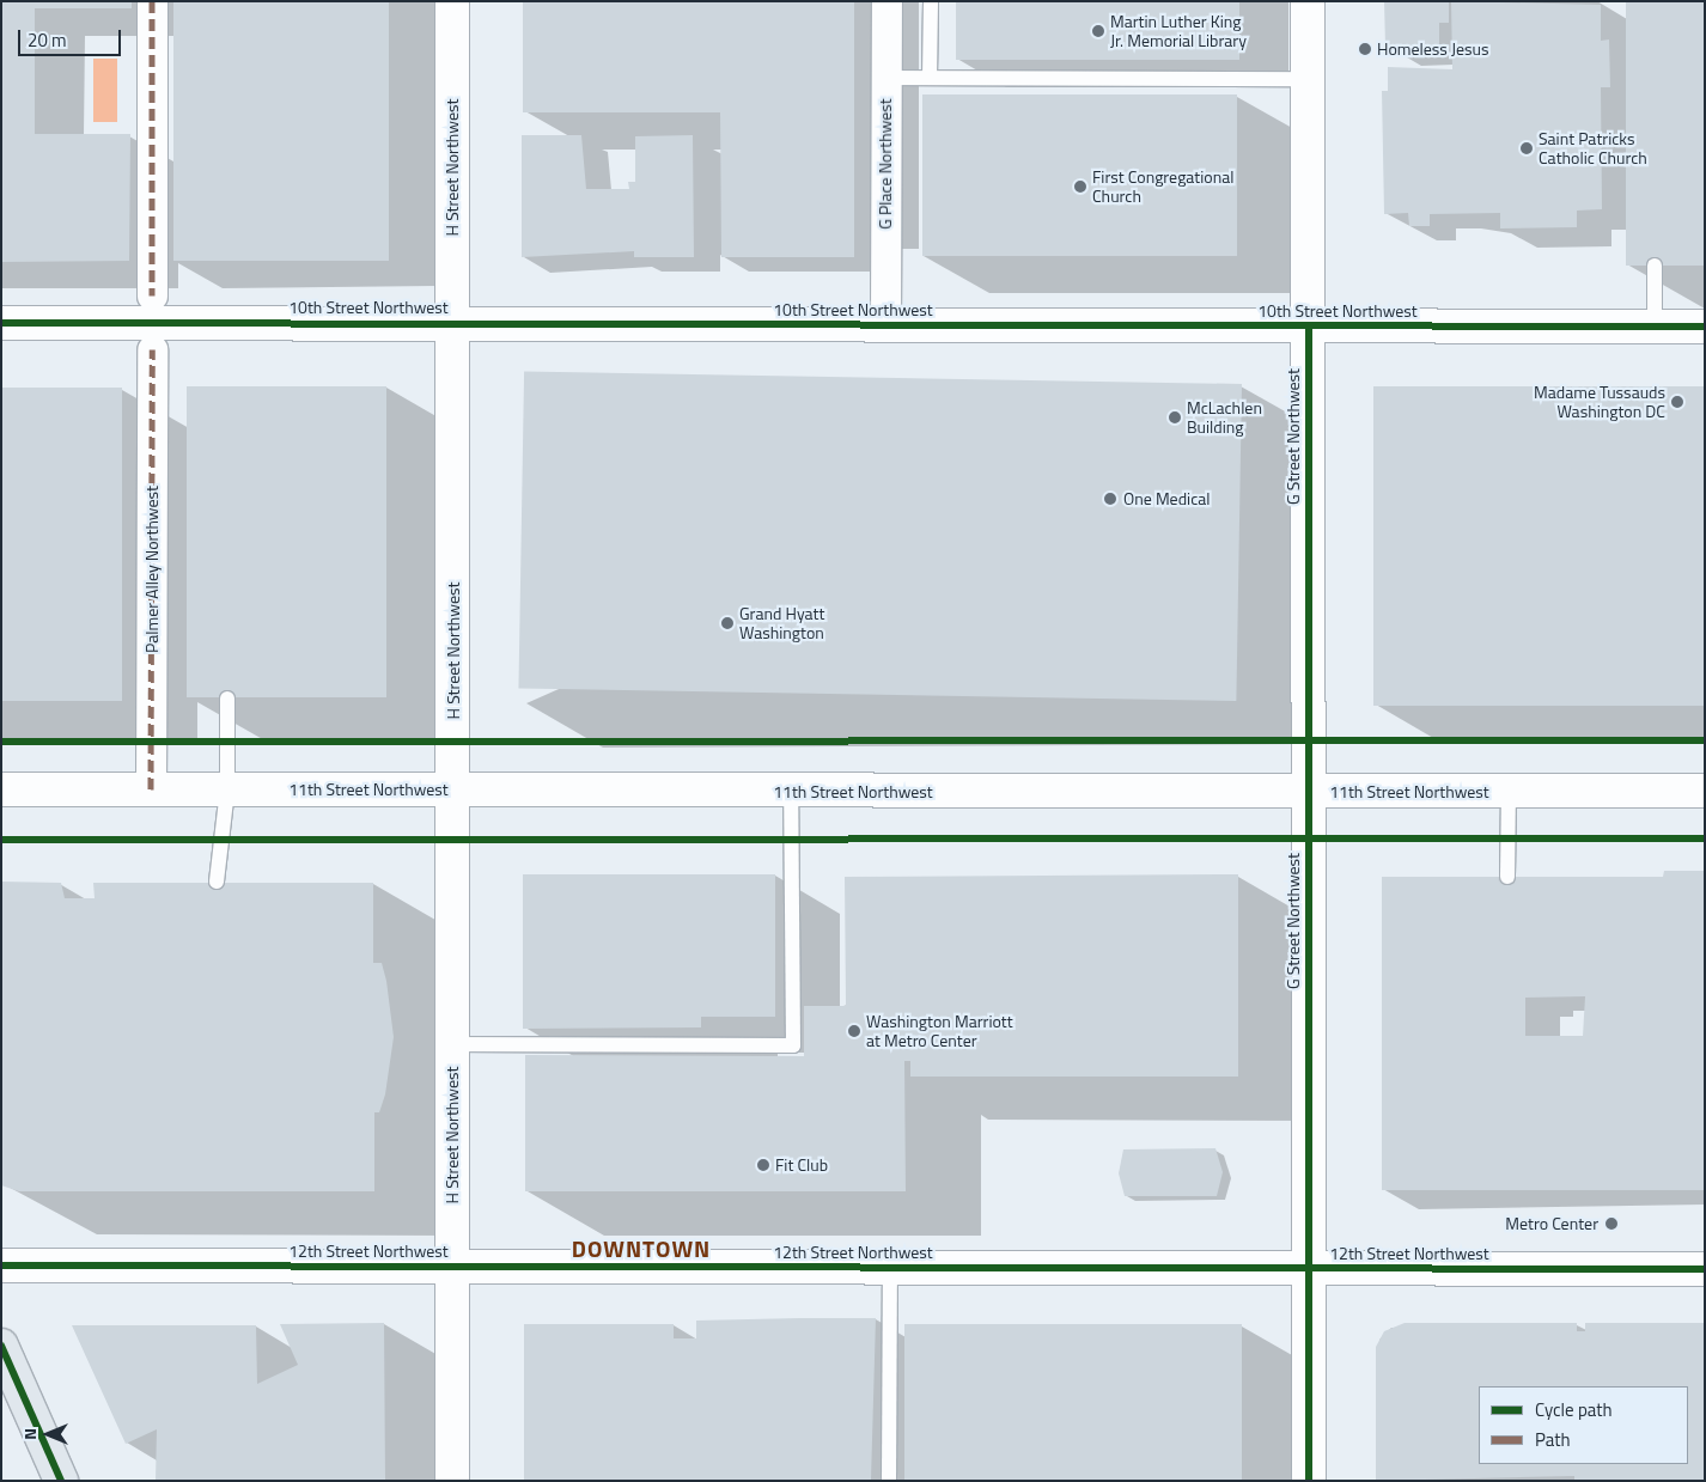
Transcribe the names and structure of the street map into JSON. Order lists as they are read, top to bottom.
{
  "streets": {
    "main road": [
      "H Street Northwest",
      "10th Street Northwest",
      "G Street Northwest",
      "11th Street Northwest",
      "12th Street Northwest"
    ],
    "street": ["G Place Northwest", "Palmer Alley Northwest"]
  },
  "crossings": [
    ["G Place Northwest", "10th Street Northwest"],
    ["H Street Northwest", "10th Street Northwest"],
    ["H Street Northwest", "11th Street Northwest"],
    ["H Street Northwest", "12th Street Northwest"],
    ["10th Street Northwest", "G Street Northwest"],
    ["G Street Northwest", "11th Street Northwest"],
    ["G Street Northwest", "12th Street Northwest"],
    ["Palmer Alley Northwest", "11th Street Northwest"]
  ],
  "districts": ["DOWNTOWN"],
  "places": [
    "Martin Luther King Jr. Memorial Library",
    "Homeless Jesus",
    "Saint Patricks Catholic Church",
    "First Congregational Church",
    "Madame Tussauds Washington DC",
    "McLachlen Building",
    "One Medical",
    "Grand Hyatt Washington",
    "Washington Marriott at Metro Center",
    "Fit Club",
    "Metro Center"
  ],
  "legend": ["Cycle path", "Path"],
  "scale_bar": "20 m",
  "north": "left"
}
